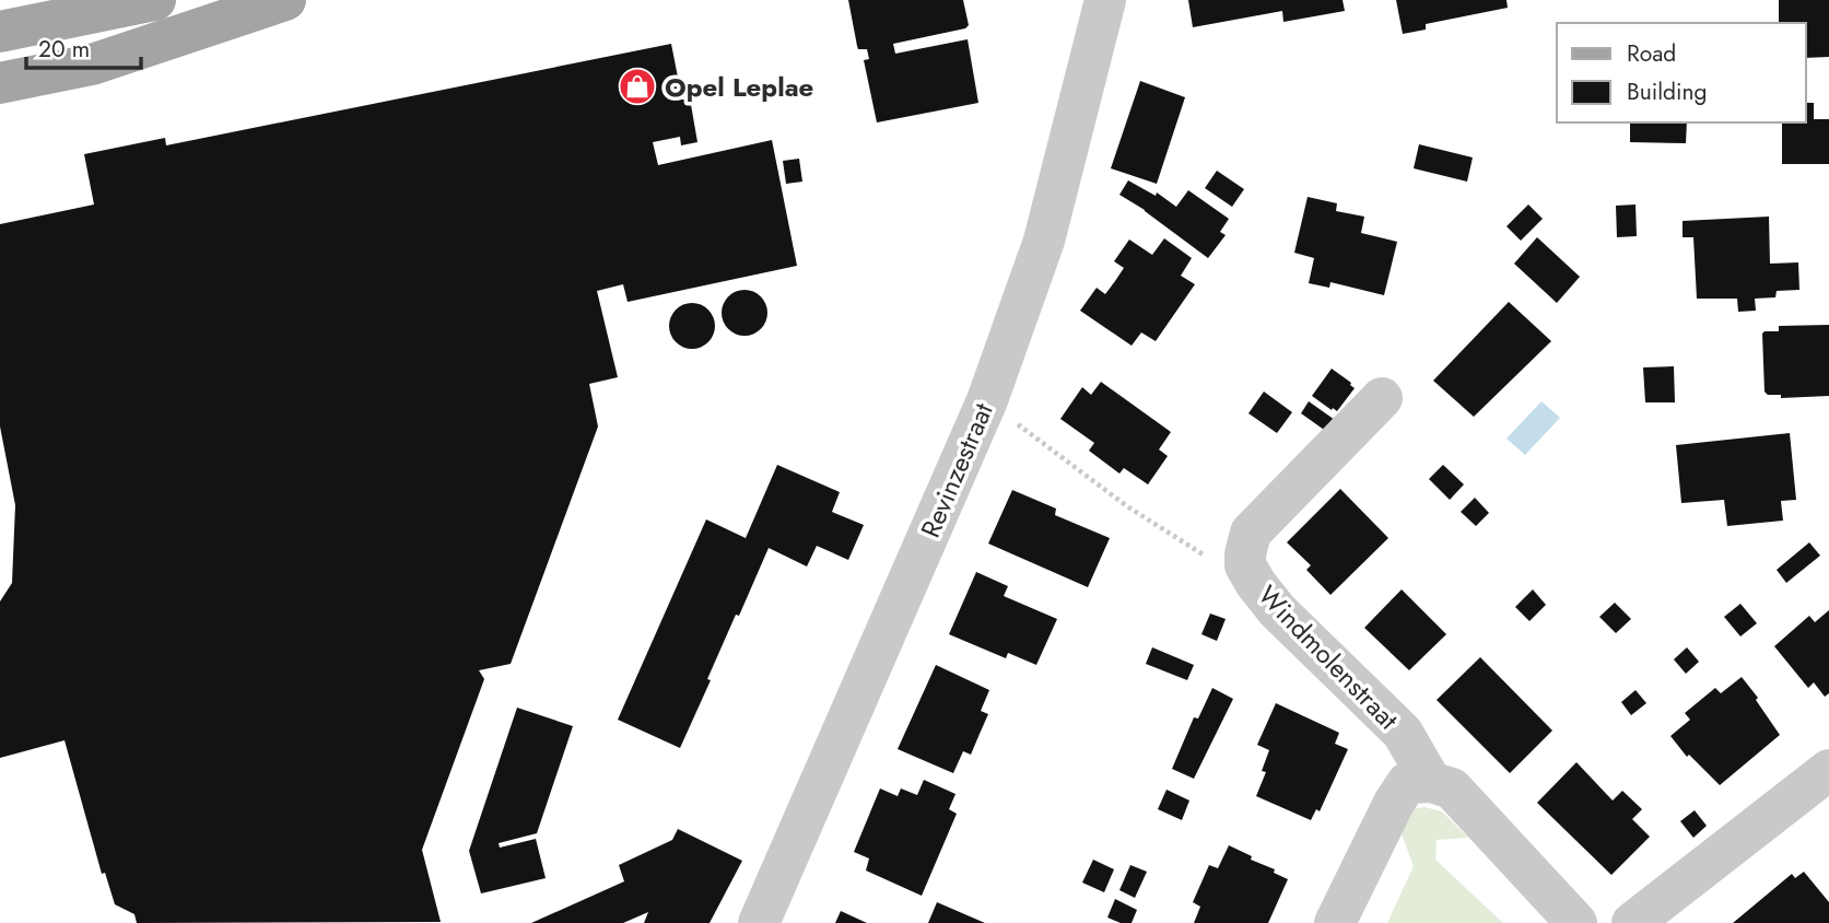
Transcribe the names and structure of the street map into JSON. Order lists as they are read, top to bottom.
{
  "streets": {
    "street": ["Revinzestraat", "Windmolenstraat"]
  },
  "places": {
    "shop": ["Opel Leplae"]
  },
  "legend": ["Road", "Building"],
  "scale_bar": "20 m"
}
